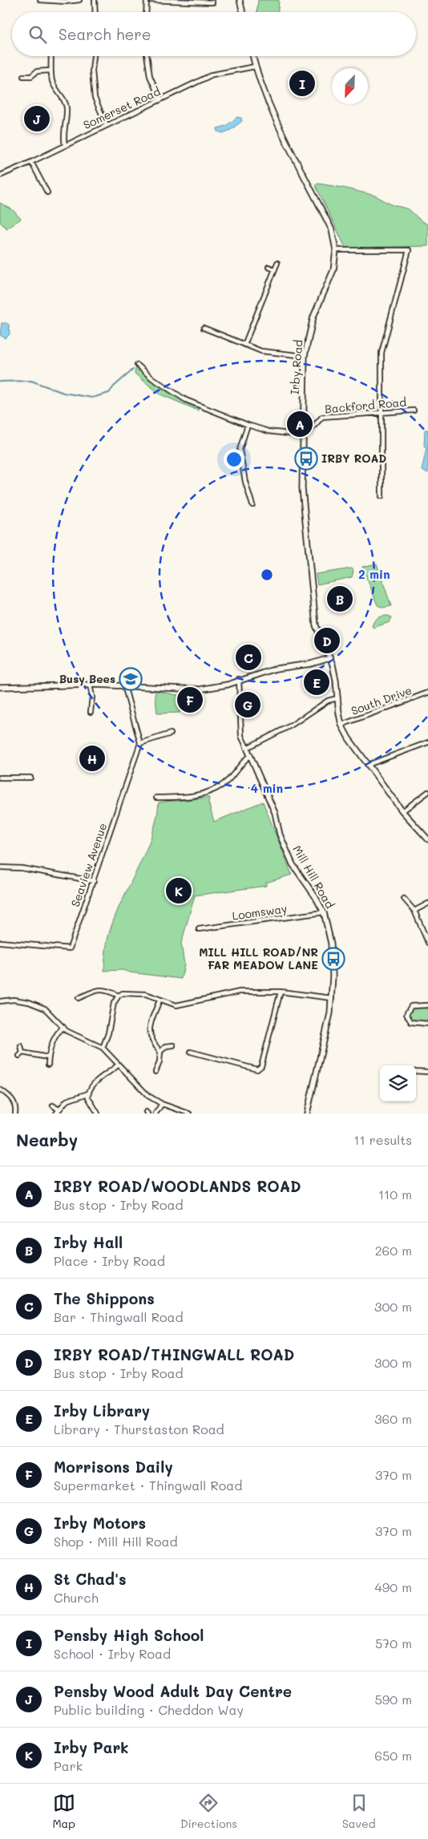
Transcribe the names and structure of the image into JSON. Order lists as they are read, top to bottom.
{
  "streets": {
    "street": [
      "Somerset Road",
      "Irby Road",
      "Backford Road",
      "South Drive",
      "Seaview Avenue",
      "Mill Hill Road",
      "Loomsway"
    ]
  },
  "crossings": [
    ["Somerset Road", "Irby Road"],
    ["Irby Road", "Backford Road"],
    ["Irby Road", "South Drive"],
    ["Mill Hill Road", "Loomsway"]
  ],
  "places": {
    "bus stop": ["IRBY ROAD", "MILL HILL ROAD/NR FAR MEADOW LANE"],
    "school or university": ["Busy Bees"]
  },
  "north": "bottom left",
  "page": {
    "search": "Search here",
    "pins": [
      "I",
      "J",
      "A",
      "B",
      "D",
      "C",
      "E",
      "F",
      "G",
      "H",
      "K"
    ],
    "heading": ["Nearby", "11 results"],
    "list": [
      {
        "mark": "A",
        "name": "IRBY ROAD/WOODLANDS ROAD",
        "note": "Bus stop · Irby Road",
        "value": "110 m"
      },
      {
        "mark": "B",
        "name": "Irby Hall",
        "note": "Place · Irby Road",
        "value": "260 m"
      },
      {
        "mark": "C",
        "name": "The Shippons",
        "note": "Bar · Thingwall Road",
        "value": "300 m"
      },
      {
        "mark": "D",
        "name": "IRBY ROAD/THINGWALL ROAD",
        "note": "Bus stop · Irby Road",
        "value": "300 m"
      },
      {
        "mark": "E",
        "name": "Irby Library",
        "note": "Library · Thurstaston Road",
        "value": "360 m"
      },
      {
        "mark": "F",
        "name": "Morrisons Daily",
        "note": "Supermarket · Thingwall Road",
        "value": "370 m"
      },
      {
        "mark": "G",
        "name": "Irby Motors",
        "note": "Shop · Mill Hill Road",
        "value": "370 m"
      },
      {
        "mark": "H",
        "name": "St Chad's",
        "note": "Church",
        "value": "490 m"
      },
      {
        "mark": "I",
        "name": "Pensby High School",
        "note": "School · Irby Road",
        "value": "570 m"
      },
      {
        "mark": "J",
        "name": "Pensby Wood Adult Day Centre",
        "note": "Public building · Cheddon Way",
        "value": "590 m"
      },
      {
        "mark": "K",
        "name": "Irby Park",
        "note": "Park",
        "value": "650 m"
      }
    ],
    "nav": ["Map", "Directions", "Saved"]
  },
  "rings": ["2 min", "4 min"]
}
